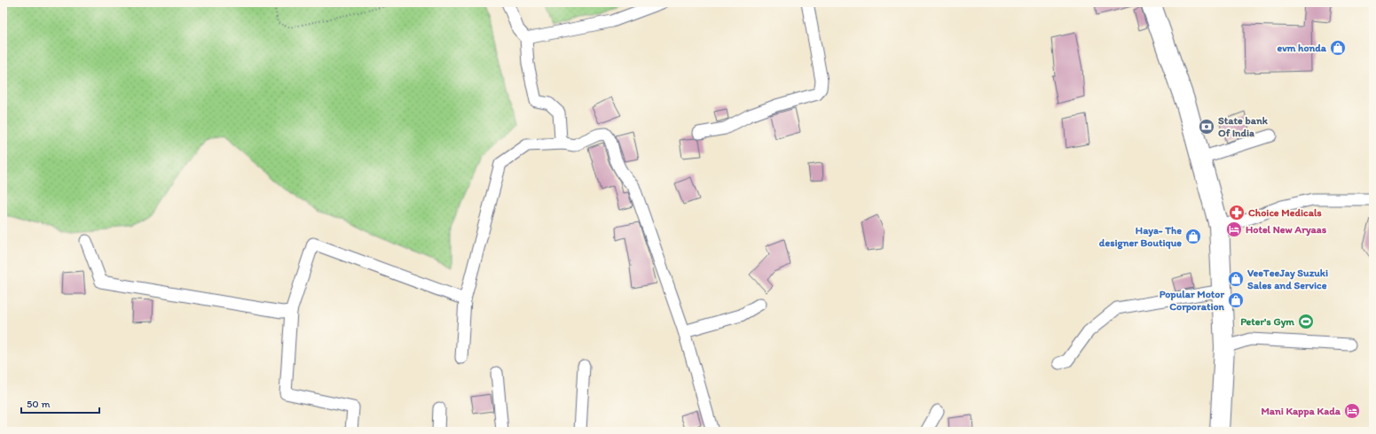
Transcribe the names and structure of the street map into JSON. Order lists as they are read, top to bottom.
{
  "places": {
    "shop": [
      "evm honda",
      "Haya- The designer Boutique",
      "VeeTeeJay Suzuki Sales and Service",
      "Popular Motor Corporation"
    ],
    "bank": ["State bank Of India"],
    "pharmacy": ["Choice Medicals"],
    "hotel": ["Hotel New Aryaas", "Mani Kappa Kada"],
    "sports": ["Peter's Gym"]
  },
  "scale_bar": "50 m"
}
